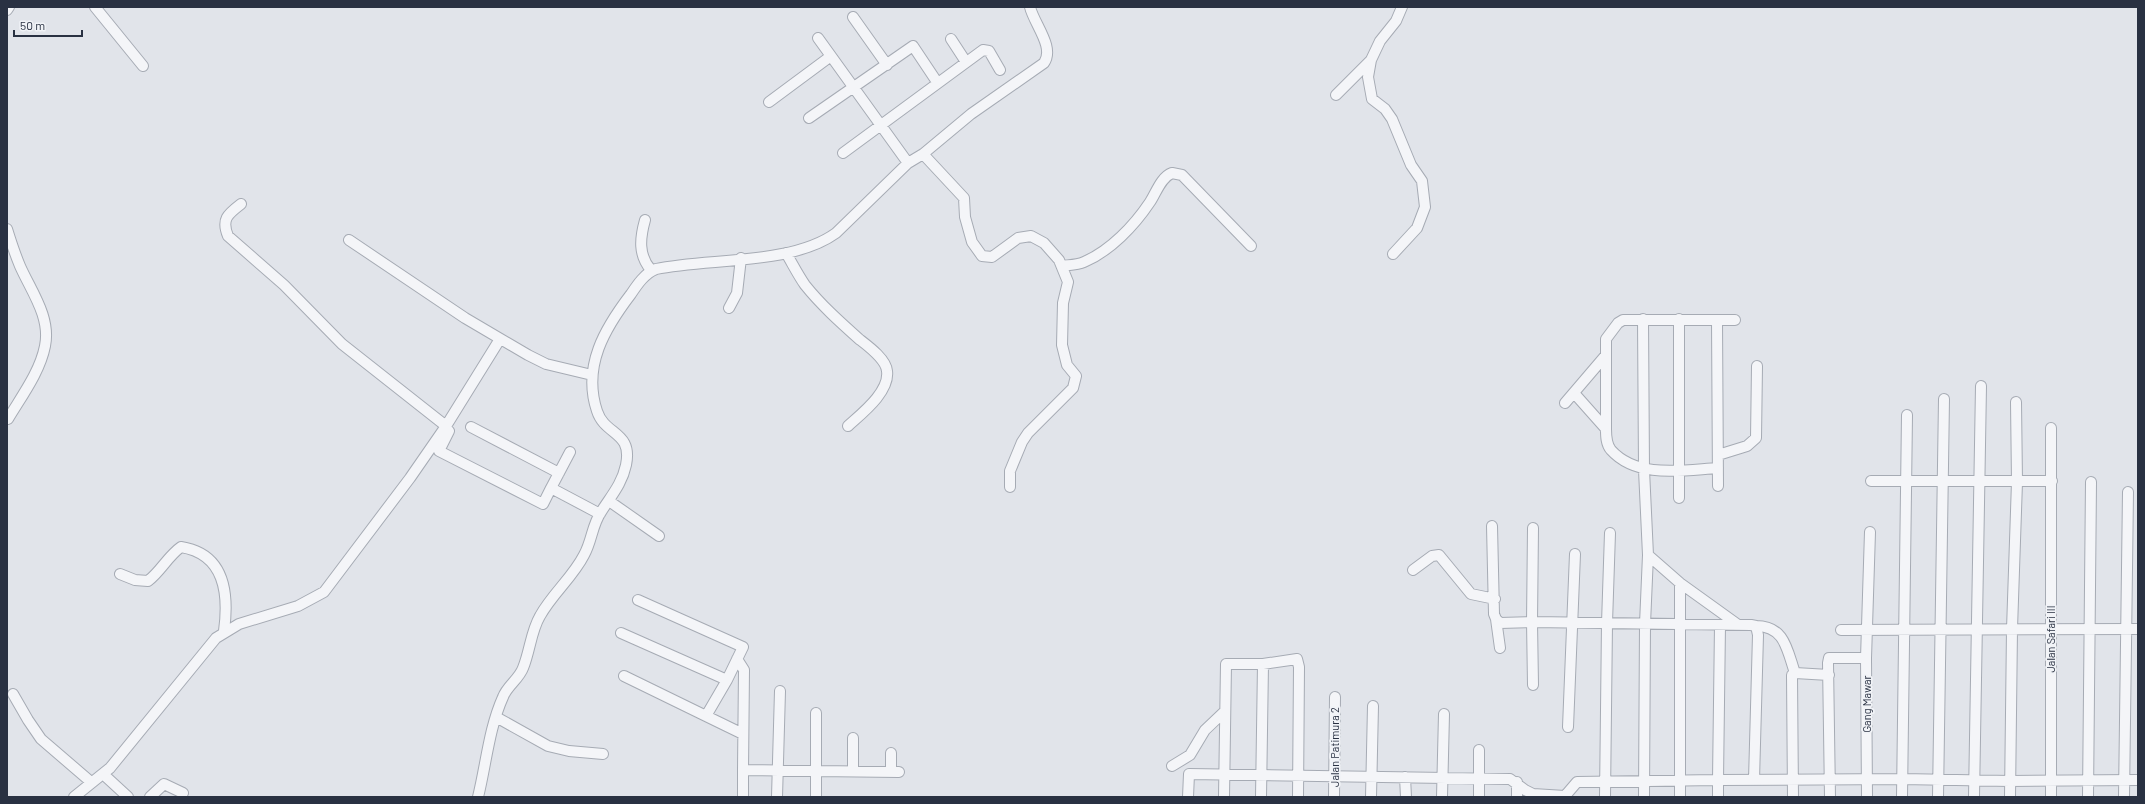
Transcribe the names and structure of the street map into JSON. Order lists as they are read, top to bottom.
{
  "streets": {
    "street": ["Jalan Safari III", "Gang Mawar", "Jalan Patimura 2"]
  },
  "scale_bar": "50 m"
}
